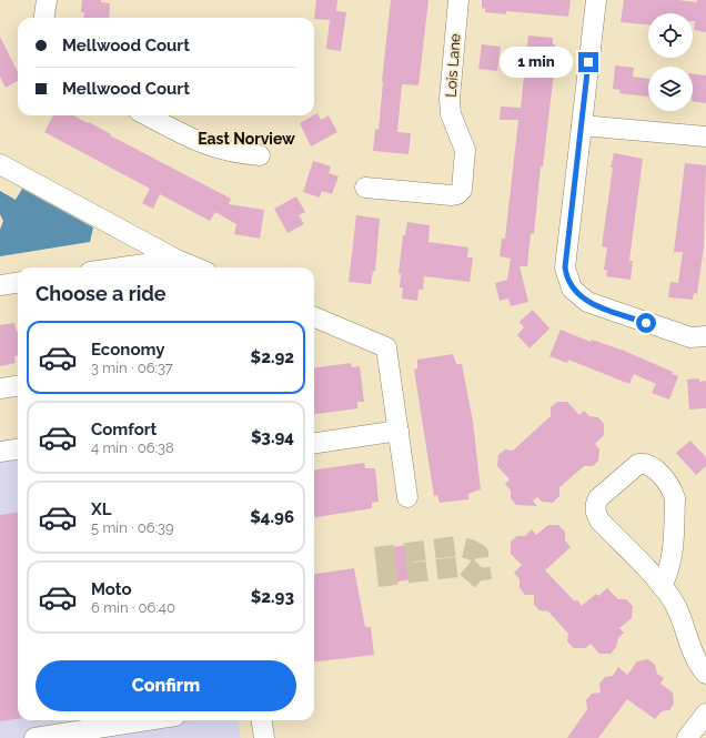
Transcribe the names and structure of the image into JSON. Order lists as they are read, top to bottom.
{
  "streets": {
    "street": ["Lois Lane"]
  },
  "districts": ["East Norview"],
  "page": {
    "banner": ["Mellwood Court", "Mellwood Court"],
    "bubble": "1 min",
    "heading": "Choose a ride",
    "list": [
      {
        "name": "Economy",
        "note": "3 min · 06:37",
        "value": "$2.92"
      },
      {
        "name": "Comfort",
        "note": "4 min · 06:38",
        "value": "$3.94"
      },
      {
        "name": "XL",
        "note": "5 min · 06:39",
        "value": "$4.96"
      },
      {
        "name": "Moto",
        "note": "6 min · 06:40",
        "value": "$2.93"
      }
    ],
    "buttons": "Confirm"
  }
}
